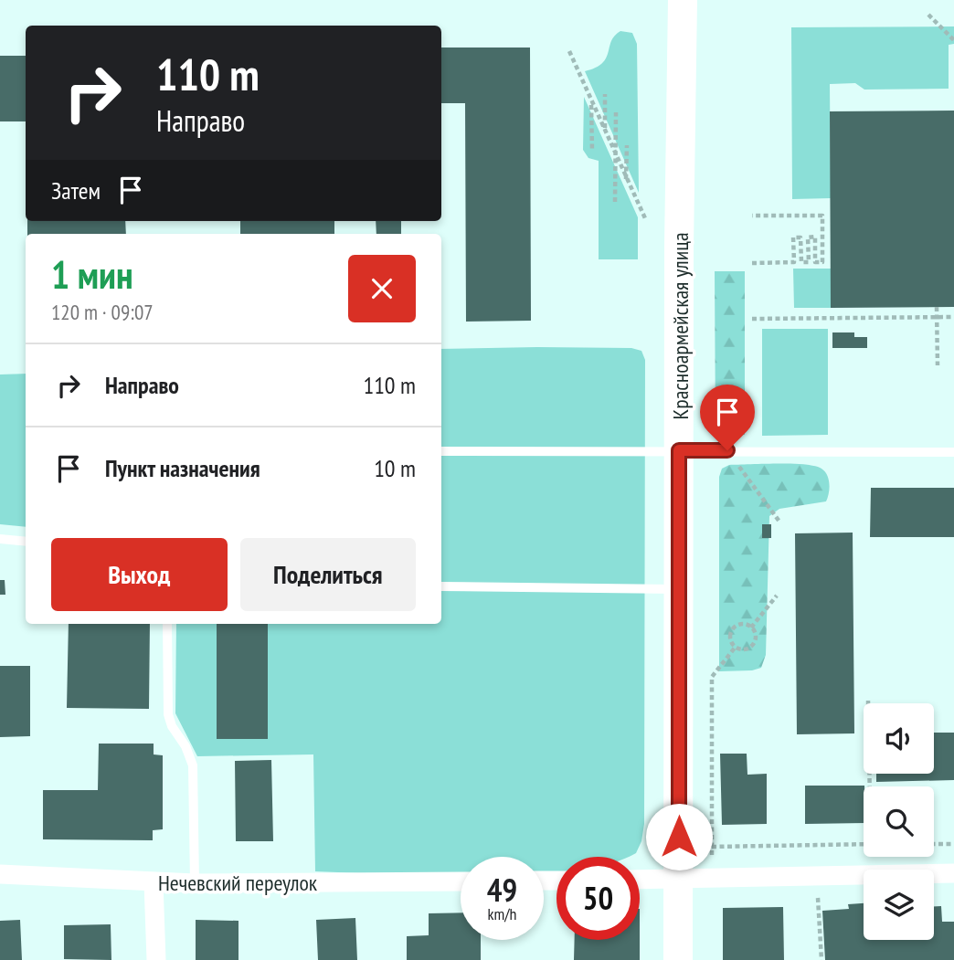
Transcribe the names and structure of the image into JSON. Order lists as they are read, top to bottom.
{
  "streets": {
    "main road": ["Красноармейская улица"],
    "street": ["Нечевский переулок"]
  },
  "page": {
    "turn": ["110 m", "Направо"],
    "then": "Затем",
    "heading": ["1 мин", "120 m · 09:07"],
    "list": [
      {
        "name": "Направо",
        "value": "110 m"
      },
      {
        "name": "Пункт назначения",
        "value": "10 m"
      }
    ],
    "buttons": ["Выход", "Поделиться"],
    "speed": "49 km/h",
    "limit": "50"
  }
}
